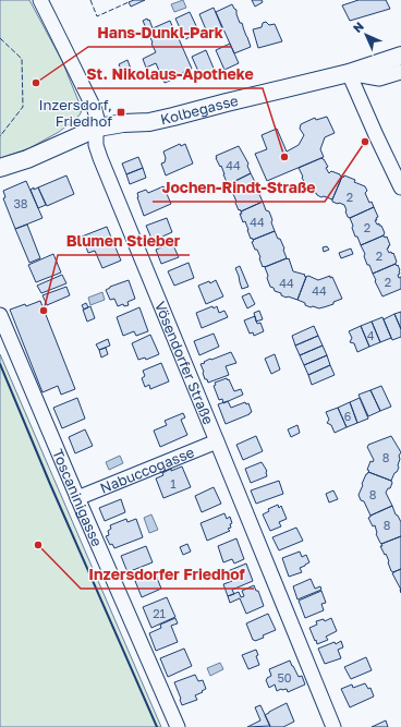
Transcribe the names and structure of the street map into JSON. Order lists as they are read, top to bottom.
{
  "streets": {
    "main road": ["Kolbegasse"],
    "street": ["Vösendorfer Straße", "Nabuccogasse", "Toscaninigasse"]
  },
  "crossings": [
    ["Kolbegasse", "Vösendorfer Straße"],
    ["Vösendorfer Straße", "Nabuccogasse"],
    ["Nabuccogasse", "Toscaninigasse"]
  ],
  "places": {
    "other": [
      "Hans-Dunkl-Park",
      "Jochen-Rindt-Straße",
      "St. Nikolaus-Apotheke",
      "Blumen Stieber",
      "Inzersdorfer Friedhof"
    ],
    "transit": ["Inzersdorf, Friedhof"]
  },
  "house_numbers": [
    "44",
    "2",
    "38",
    "44",
    "2",
    "2",
    "2",
    "44",
    "44",
    "4",
    "6",
    "8",
    "1",
    "8",
    "8",
    "21",
    "50"
  ],
  "north": "top left"
}
